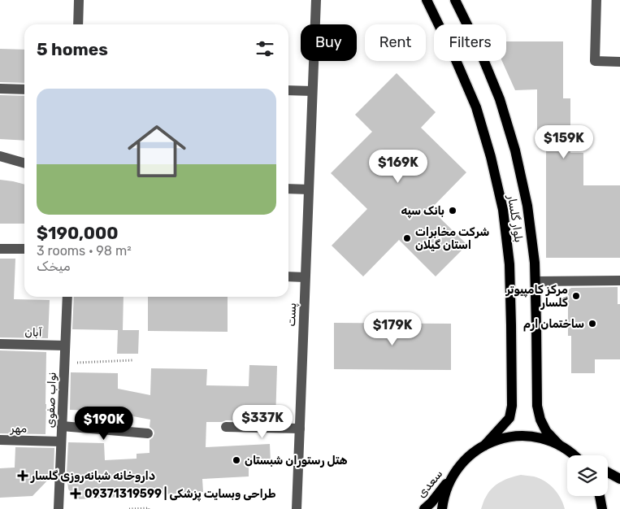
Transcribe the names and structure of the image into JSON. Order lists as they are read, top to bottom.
{
  "streets": {
    "main road": ["بلوار گلسار", "سعدی"],
    "street": [
      "پست",
      "آبان",
      "نواب صفوی",
      "مهر"
    ]
  },
  "crossings": [
    ["بلوار گلسار", "سعدی"],
    ["آبان", "نواب صفوی"],
    ["نواب صفوی", "مهر"]
  ],
  "places": {
    "other": [
      "بانک سپه",
      "شرکت مخابرات استان گیلان",
      "مرکز کامپیوتر گلسار",
      "ساختمان ارم",
      "هتل رستوران شبستان"
    ],
    "health": ["داروخانه شبانه‌روزی گلسار", "09371319599 | طراحی وبسایت پزشکی"]
  },
  "page": {
    "chip": ["Buy", "Rent", "Filters"],
    "heading": "5 homes",
    "list": [
      {
        "name": "$190,000",
        "note": "3 rooms · 98 m² · میخک"
      }
    ],
    "price": [
      "$159K",
      "$169K",
      "$179K",
      "$337K",
      "$190K"
    ]
  }
}
